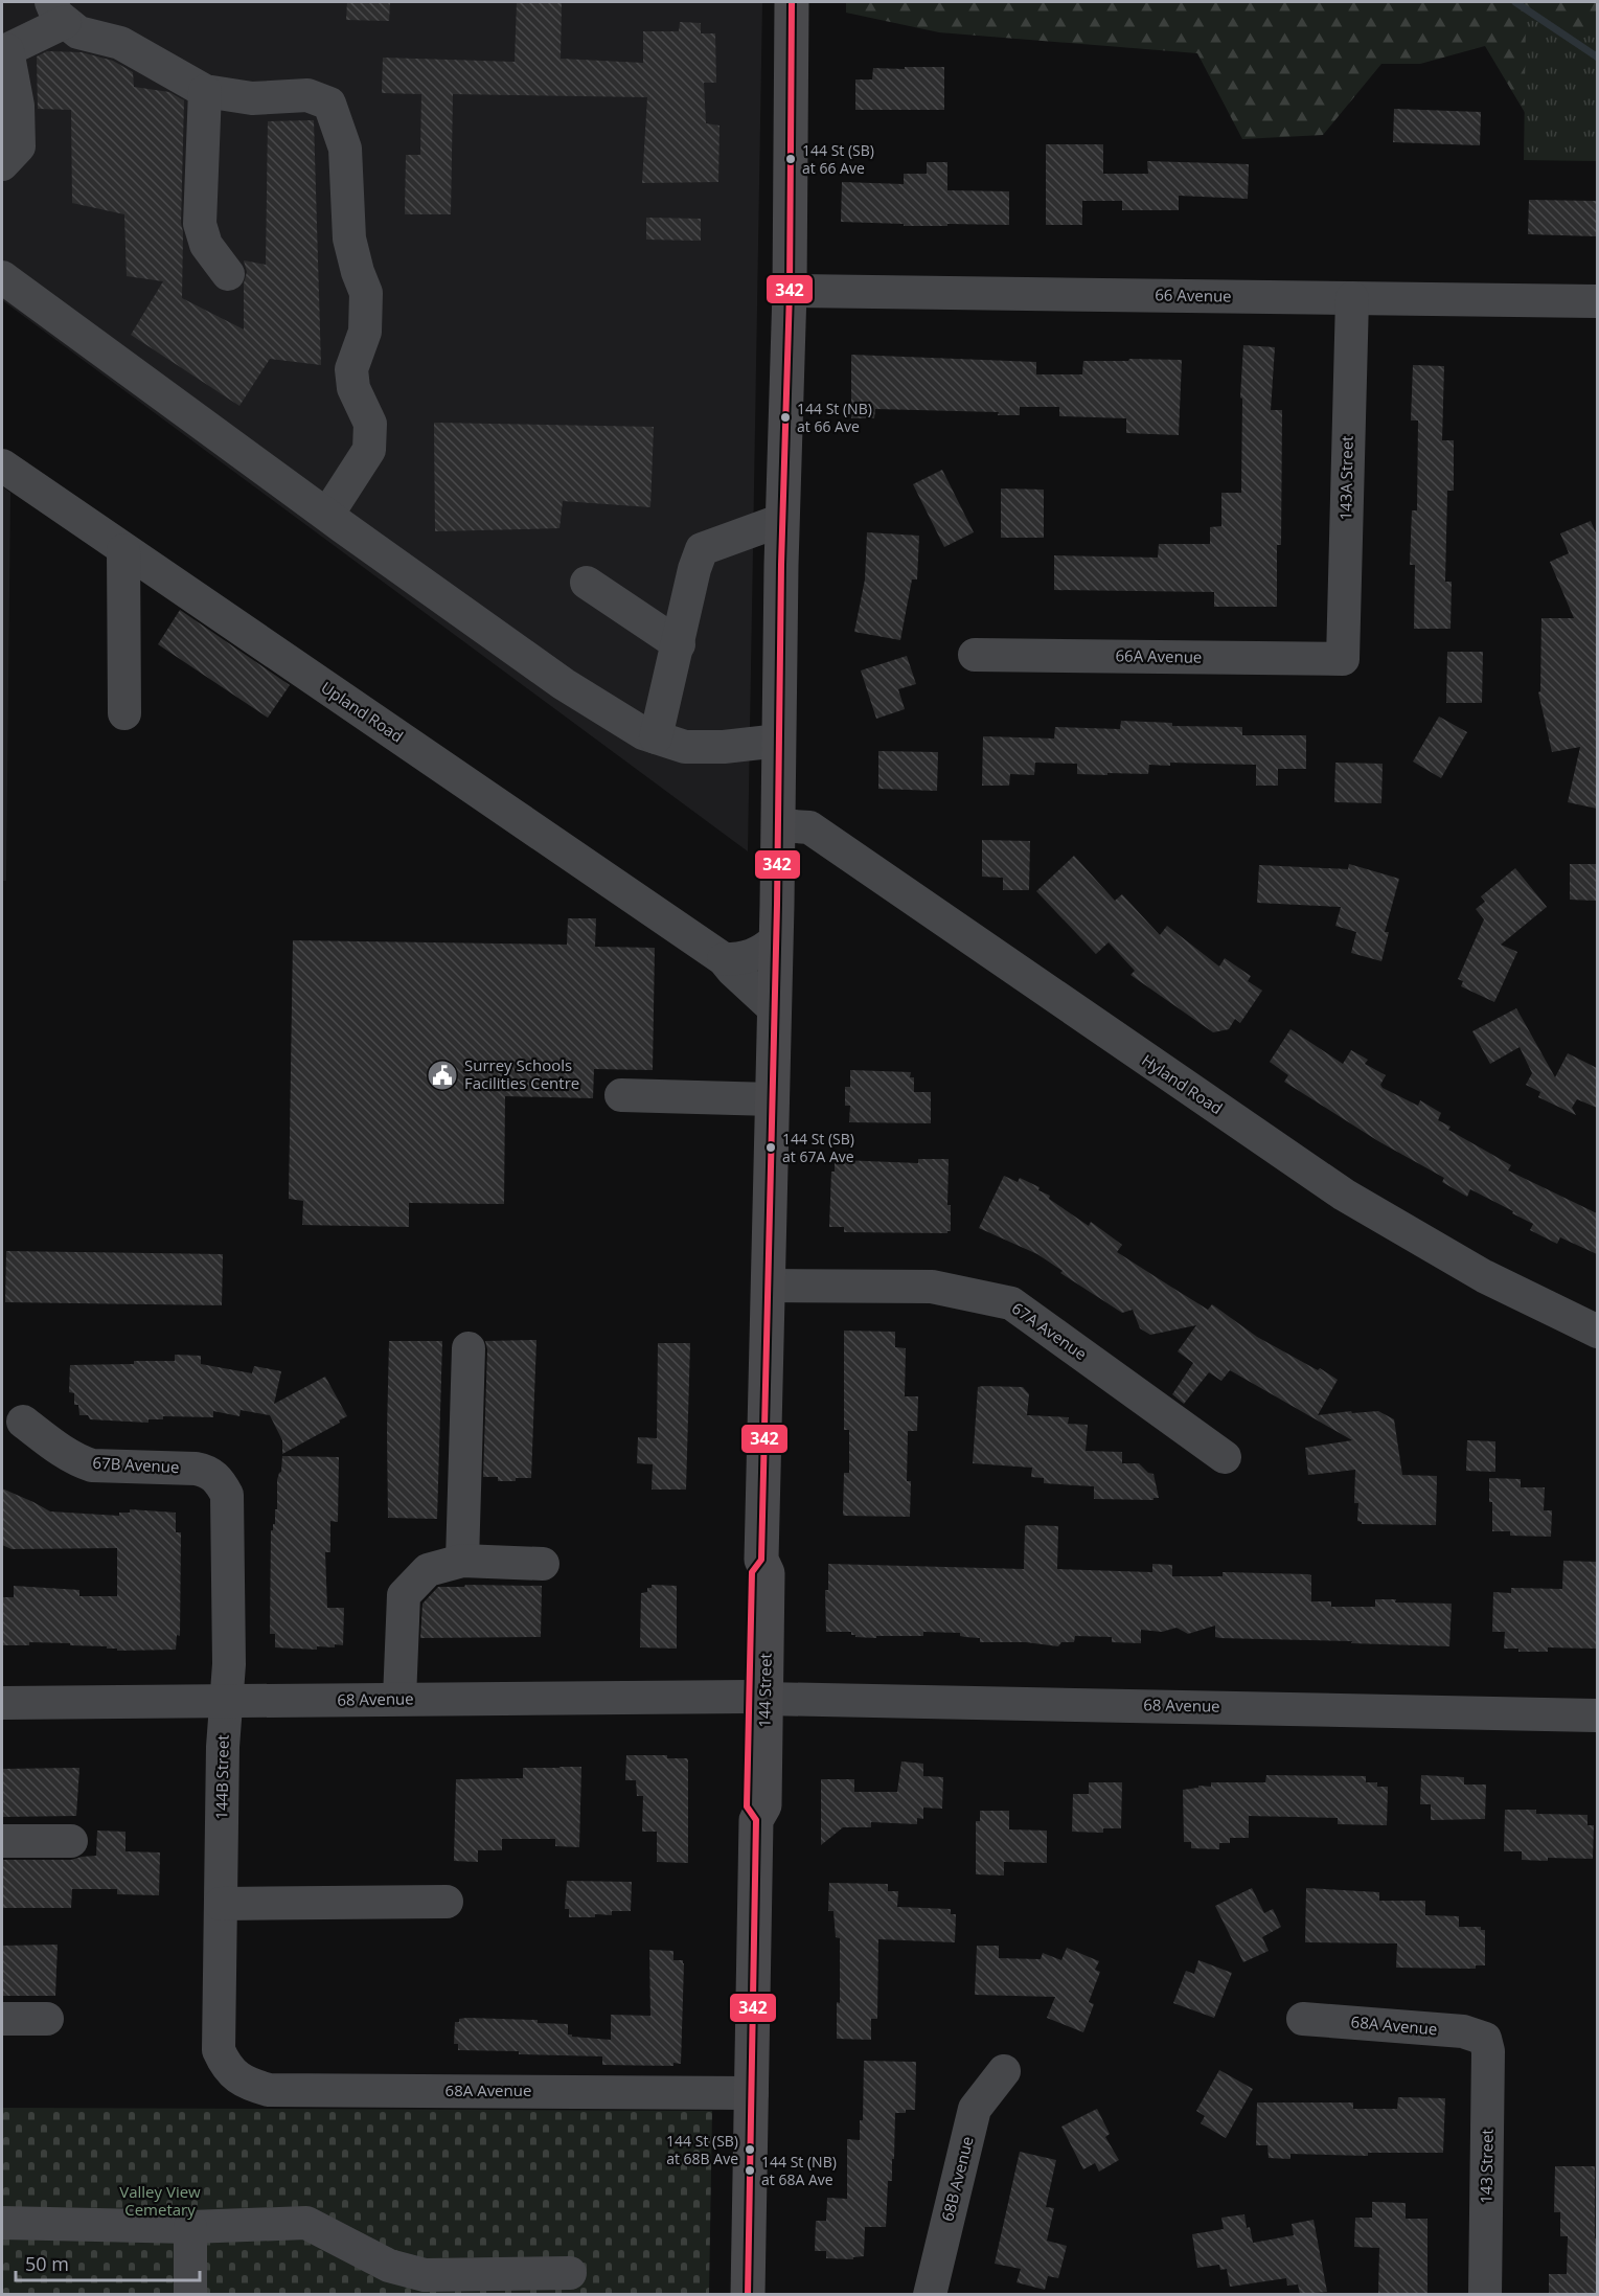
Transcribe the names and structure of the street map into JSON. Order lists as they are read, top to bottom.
{
  "streets": {
    "main road": ["144 Street"],
    "street": [
      "66 Avenue",
      "143A Street",
      "66A Avenue",
      "Upland Road",
      "Hyland Road",
      "67A Avenue",
      "67B Avenue",
      "68 Avenue",
      "144B Street",
      "68A Avenue",
      "143 Street",
      "68B Avenue"
    ]
  },
  "crossings": [
    ["66 Avenue", "143A Street"],
    ["66 Avenue", "144 Street"],
    ["143A Street", "66A Avenue"],
    ["Upland Road", "144 Street"],
    ["Hyland Road", "144 Street"],
    ["67A Avenue", "144 Street"],
    ["67B Avenue", "144B Street"],
    ["144 Street", "68 Avenue"],
    ["144 Street", "68A Avenue"],
    ["68 Avenue", "144B Street"],
    ["144B Street", "68A Avenue"],
    ["68A Avenue", "143 Street"]
  ],
  "parks": ["Valley View Cemetary"],
  "places": {
    "other": [
      "144 St (SB) at 66 Ave",
      "144 St (NB) at 66 Ave",
      "144 St (SB) at 67A Ave",
      "144 St (SB) at 68B Ave",
      "144 St (NB) at 68A Ave"
    ],
    "public building": ["Surrey Schools Facilities Centre"]
  },
  "lines": ["transit line 342"],
  "scale_bar": "50 m"
}
